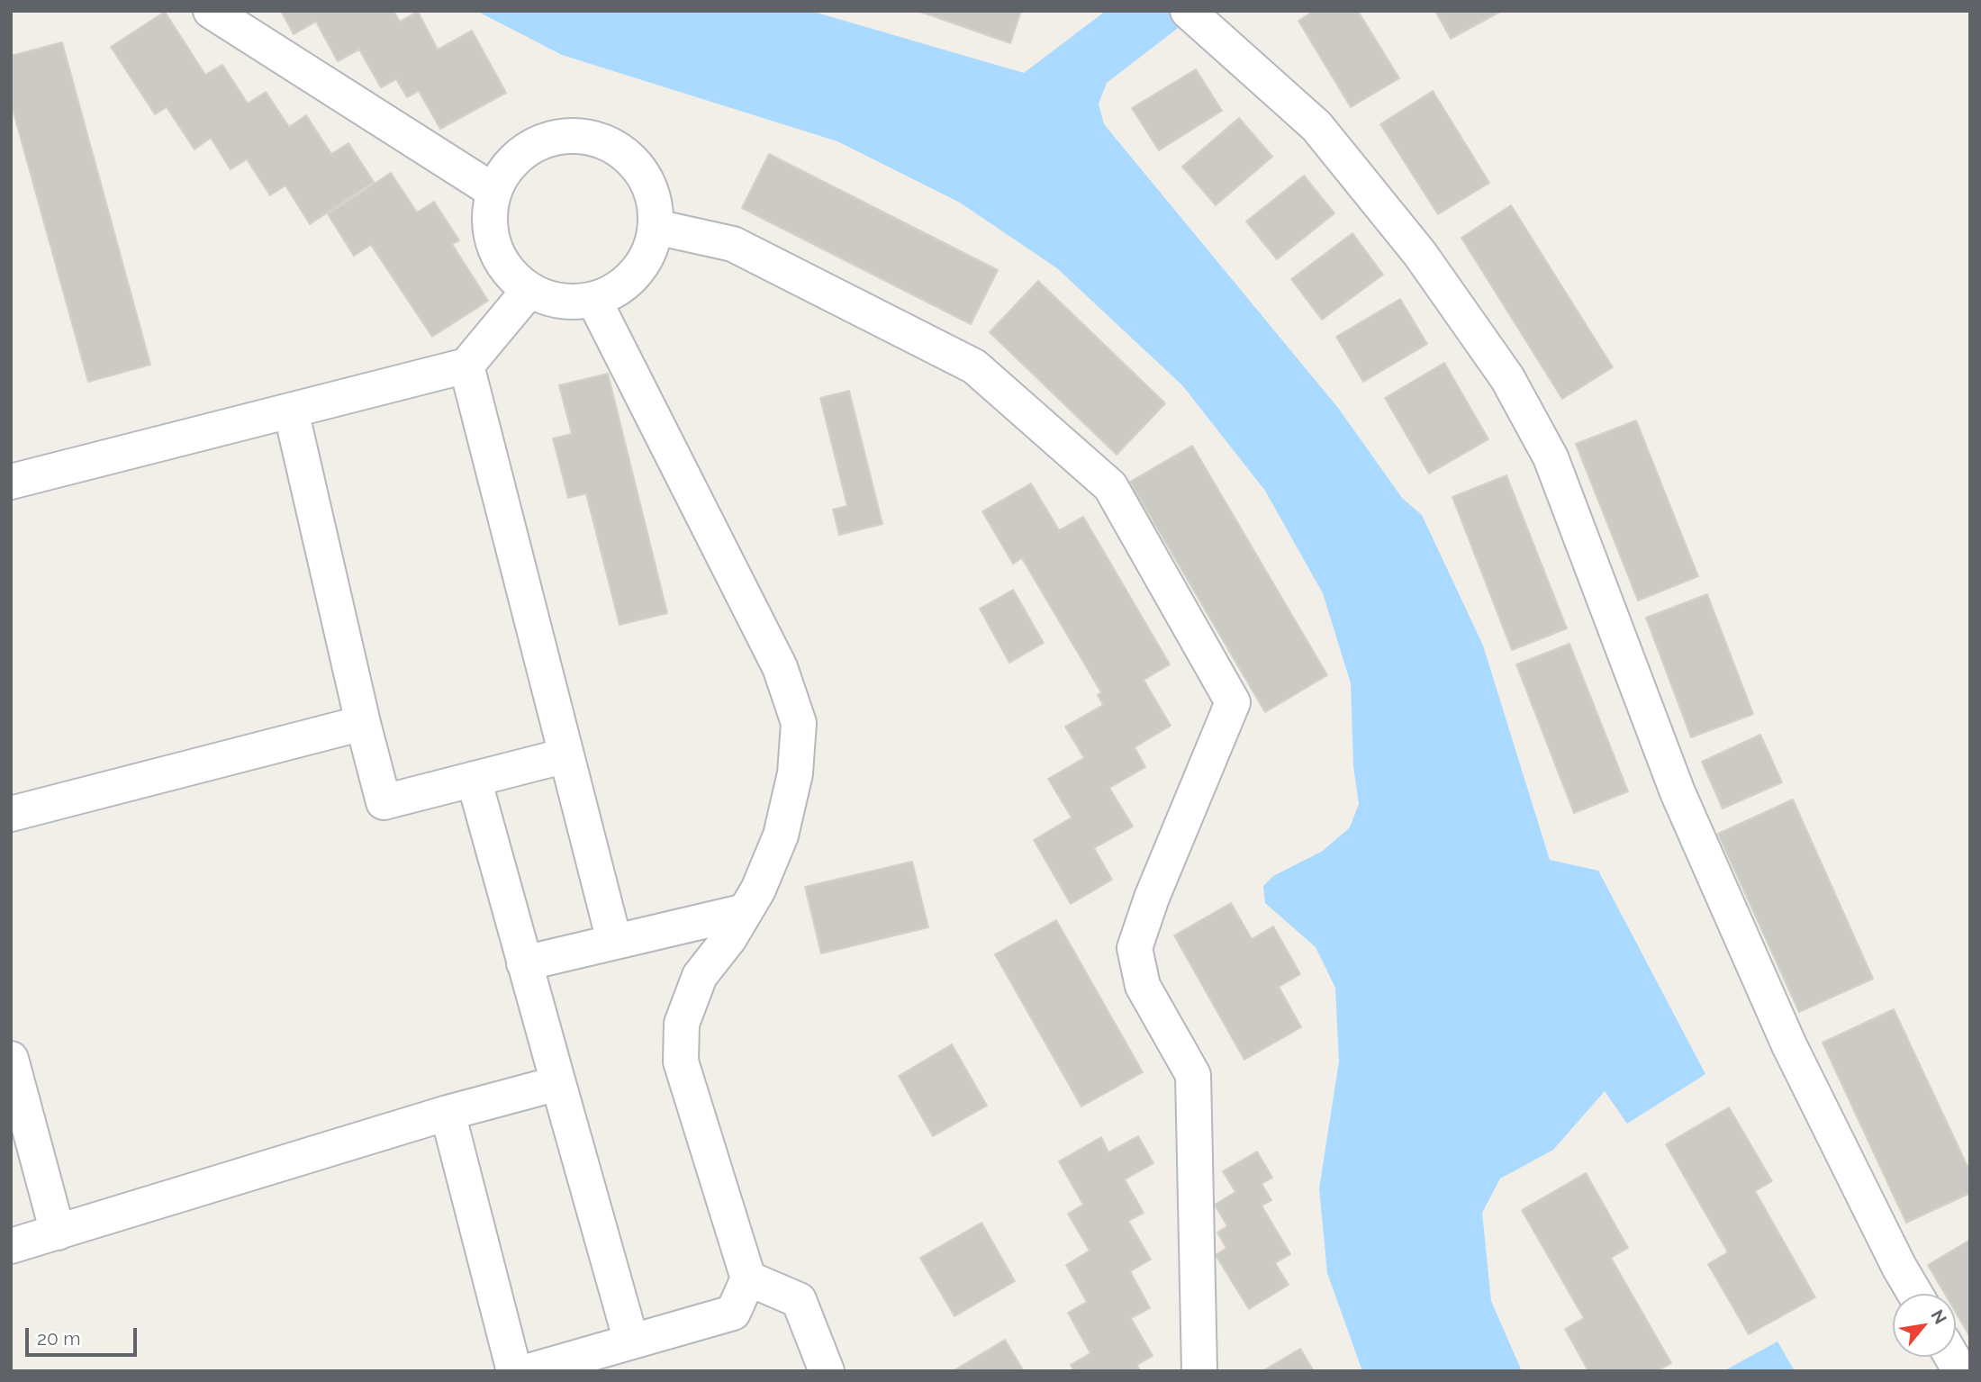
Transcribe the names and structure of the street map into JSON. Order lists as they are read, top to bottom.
{
  "scale_bar": "20 m",
  "north": "top right"
}
